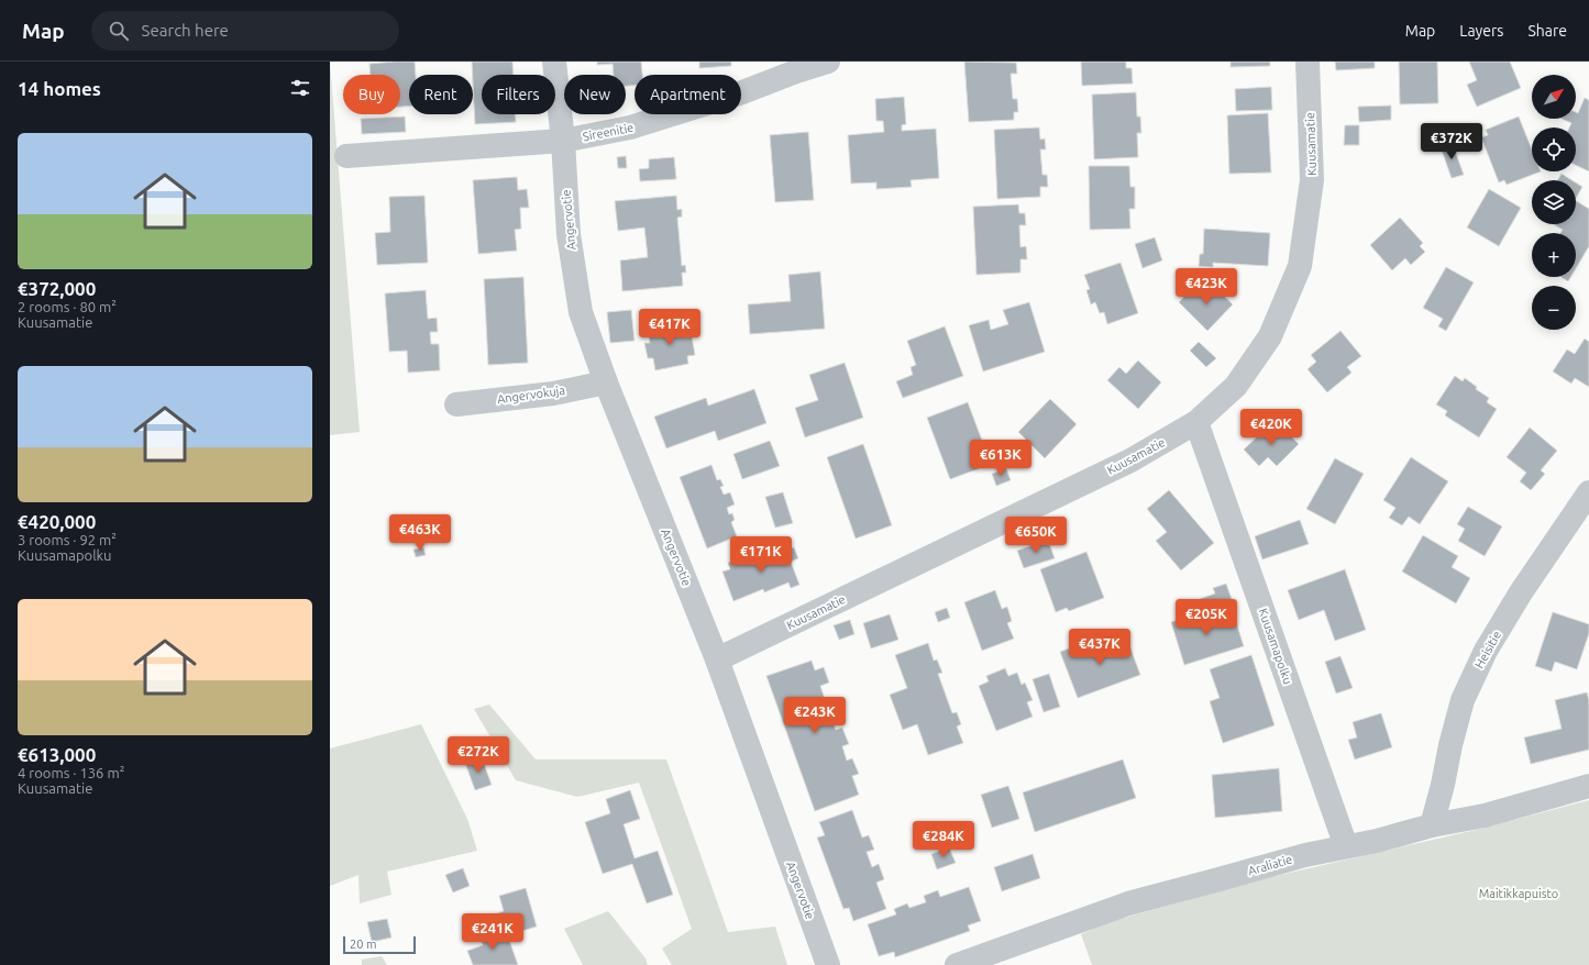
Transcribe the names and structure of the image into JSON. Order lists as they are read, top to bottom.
{
  "streets": {
    "street": [
      "Sireenitie",
      "Kuusamatie",
      "Angervotie",
      "Angervokuja",
      "Kuusamapolku",
      "Heisitie",
      "Araliatie"
    ]
  },
  "crossings": [
    ["Sireenitie", "Angervotie"],
    ["Kuusamatie", "Angervotie"],
    ["Kuusamatie", "Kuusamapolku"],
    ["Angervotie", "Angervokuja"],
    ["Kuusamapolku", "Araliatie"],
    ["Heisitie", "Araliatie"]
  ],
  "parks": ["Maitikkapuisto"],
  "scale_bar": "20 m",
  "north": "top right",
  "page": {
    "header": "Map",
    "search": "Search here",
    "nav": ["Map", "Layers", "Share"],
    "heading": "14 homes",
    "map_buttons": ["+", "−"],
    "chip": [
      "Buy",
      "Rent",
      "Filters",
      "New",
      "Apartment"
    ],
    "list": [
      {
        "name": "€372,000",
        "note": "2 rooms · 80 m² · Kuusamatie"
      },
      {
        "name": "€420,000",
        "note": "3 rooms · 92 m² · Kuusamapolku"
      },
      {
        "name": "€613,000",
        "note": "4 rooms · 136 m² · Kuusamatie"
      }
    ],
    "price": [
      "€372K",
      "€423K",
      "€417K",
      "€420K",
      "€613K",
      "€463K",
      "€650K",
      "€171K",
      "€205K",
      "€437K",
      "€243K",
      "€272K",
      "€284K",
      "€241K"
    ],
    "scale": "20 m"
  }
}
